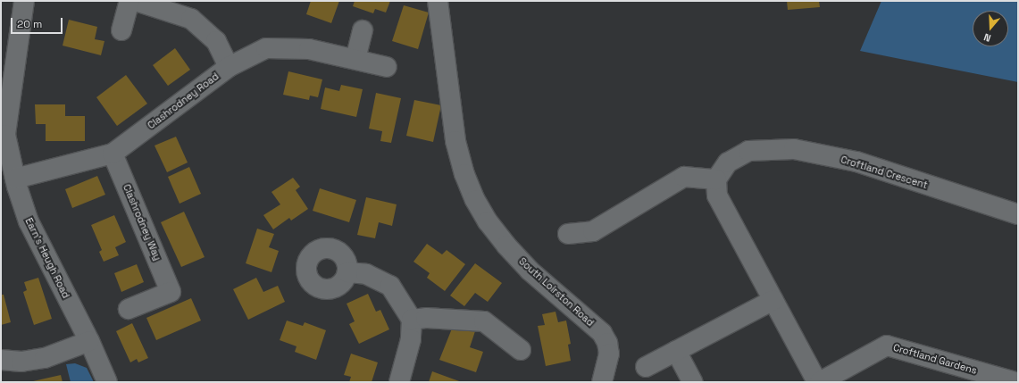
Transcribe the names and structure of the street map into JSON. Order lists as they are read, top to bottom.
{
  "streets": {
    "street": [
      "Clashrodney Road",
      "Croftland Crescent",
      "Clashrodney Way",
      "Earn's Heugh Road",
      "South Loirston Road",
      "Croftland Gardens"
    ]
  },
  "crossings": [
    ["Clashrodney Road", "Clashrodney Way"],
    ["Clashrodney Road", "Earn's Heugh Road"]
  ],
  "scale_bar": "20 m",
  "north": "bottom"
}
